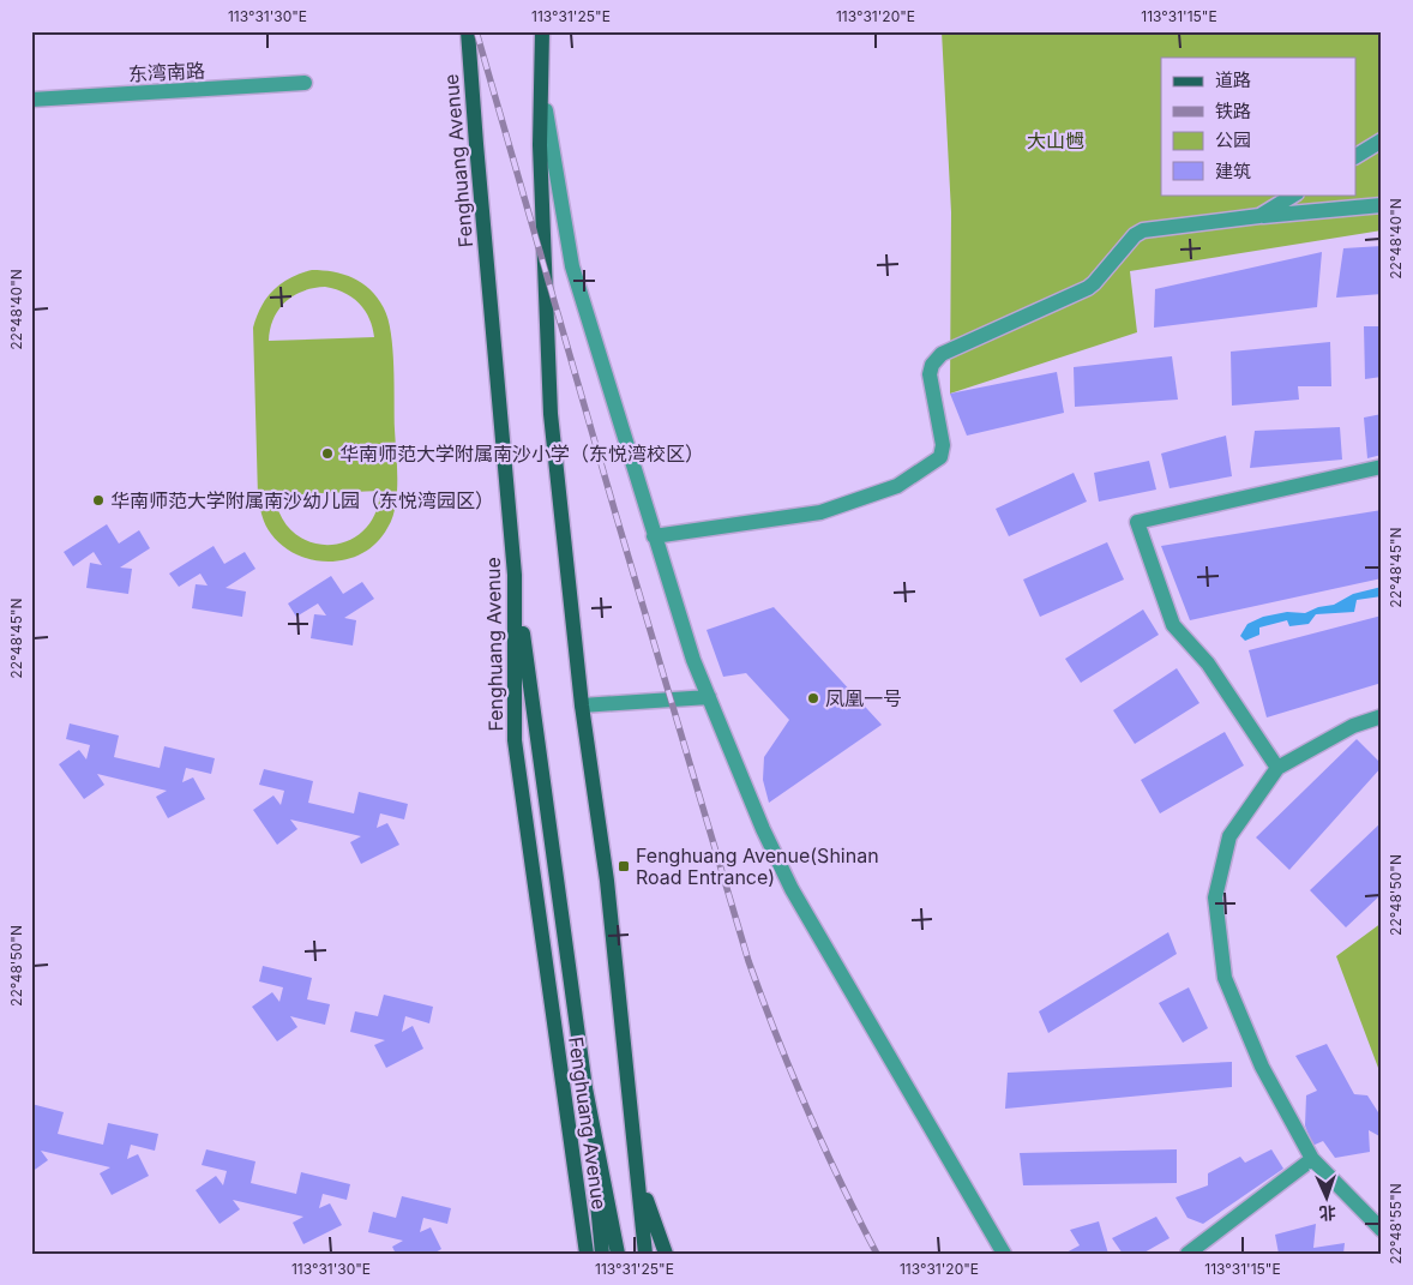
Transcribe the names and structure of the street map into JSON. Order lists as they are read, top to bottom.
{
  "streets": {
    "main road": ["Fenghuang Avenue"],
    "street": ["东湾南路"]
  },
  "parks": ["大山乸"],
  "places": {
    "other": ["华南师范大学附属南沙小学（东悦湾校区）", "华南师范大学附属南沙幼儿园（东悦湾园区）", "凤凰一号"],
    "transit": ["Fenghuang Avenue(Shinan Road Entrance)"]
  },
  "legend": [
    "道路",
    "铁路",
    "公园",
    "建筑"
  ],
  "north": "bottom",
  "coordinates": [
    "113°31'30\"E",
    "113°31'25\"E",
    "113°31'20\"E",
    "113°31'15\"E",
    "22°48'40\"N",
    "22°48'45\"N",
    "22°48'50\"N",
    "22°48'55\"N"
  ]
}
